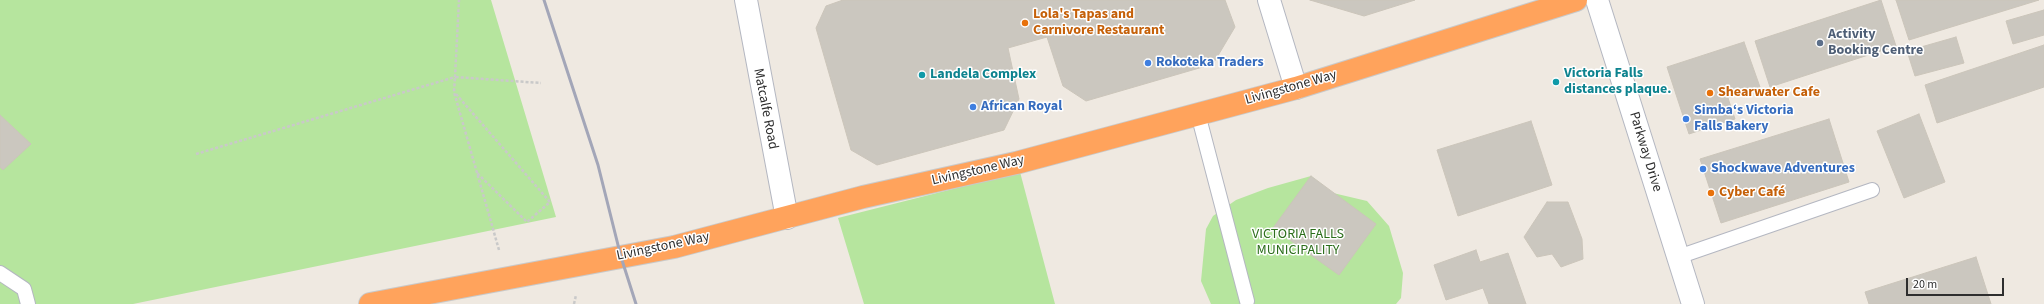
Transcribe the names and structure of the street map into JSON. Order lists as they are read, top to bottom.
{
  "streets": {
    "highway": ["Livingstone Way"],
    "street": ["Matcalfe Road", "Parkway Drive"]
  },
  "crossings": [
    ["Livingstone Way", "Matcalfe Road"]
  ],
  "parks": ["VICTORIA FALLS MUNICIPALITY"],
  "places": [
    "Lola's Tapas and Carnivore Restaurant",
    "Activity Booking Centre",
    "Rokoteka Traders",
    "Landela Complex",
    "Victoria Falls distances plaque.",
    "Shearwater Cafe",
    "African Royal",
    "Simba‘s Victoria Falls Bakery",
    "Shockwave Adventures",
    "Cyber Café"
  ],
  "scale_bar": "20 m"
}
